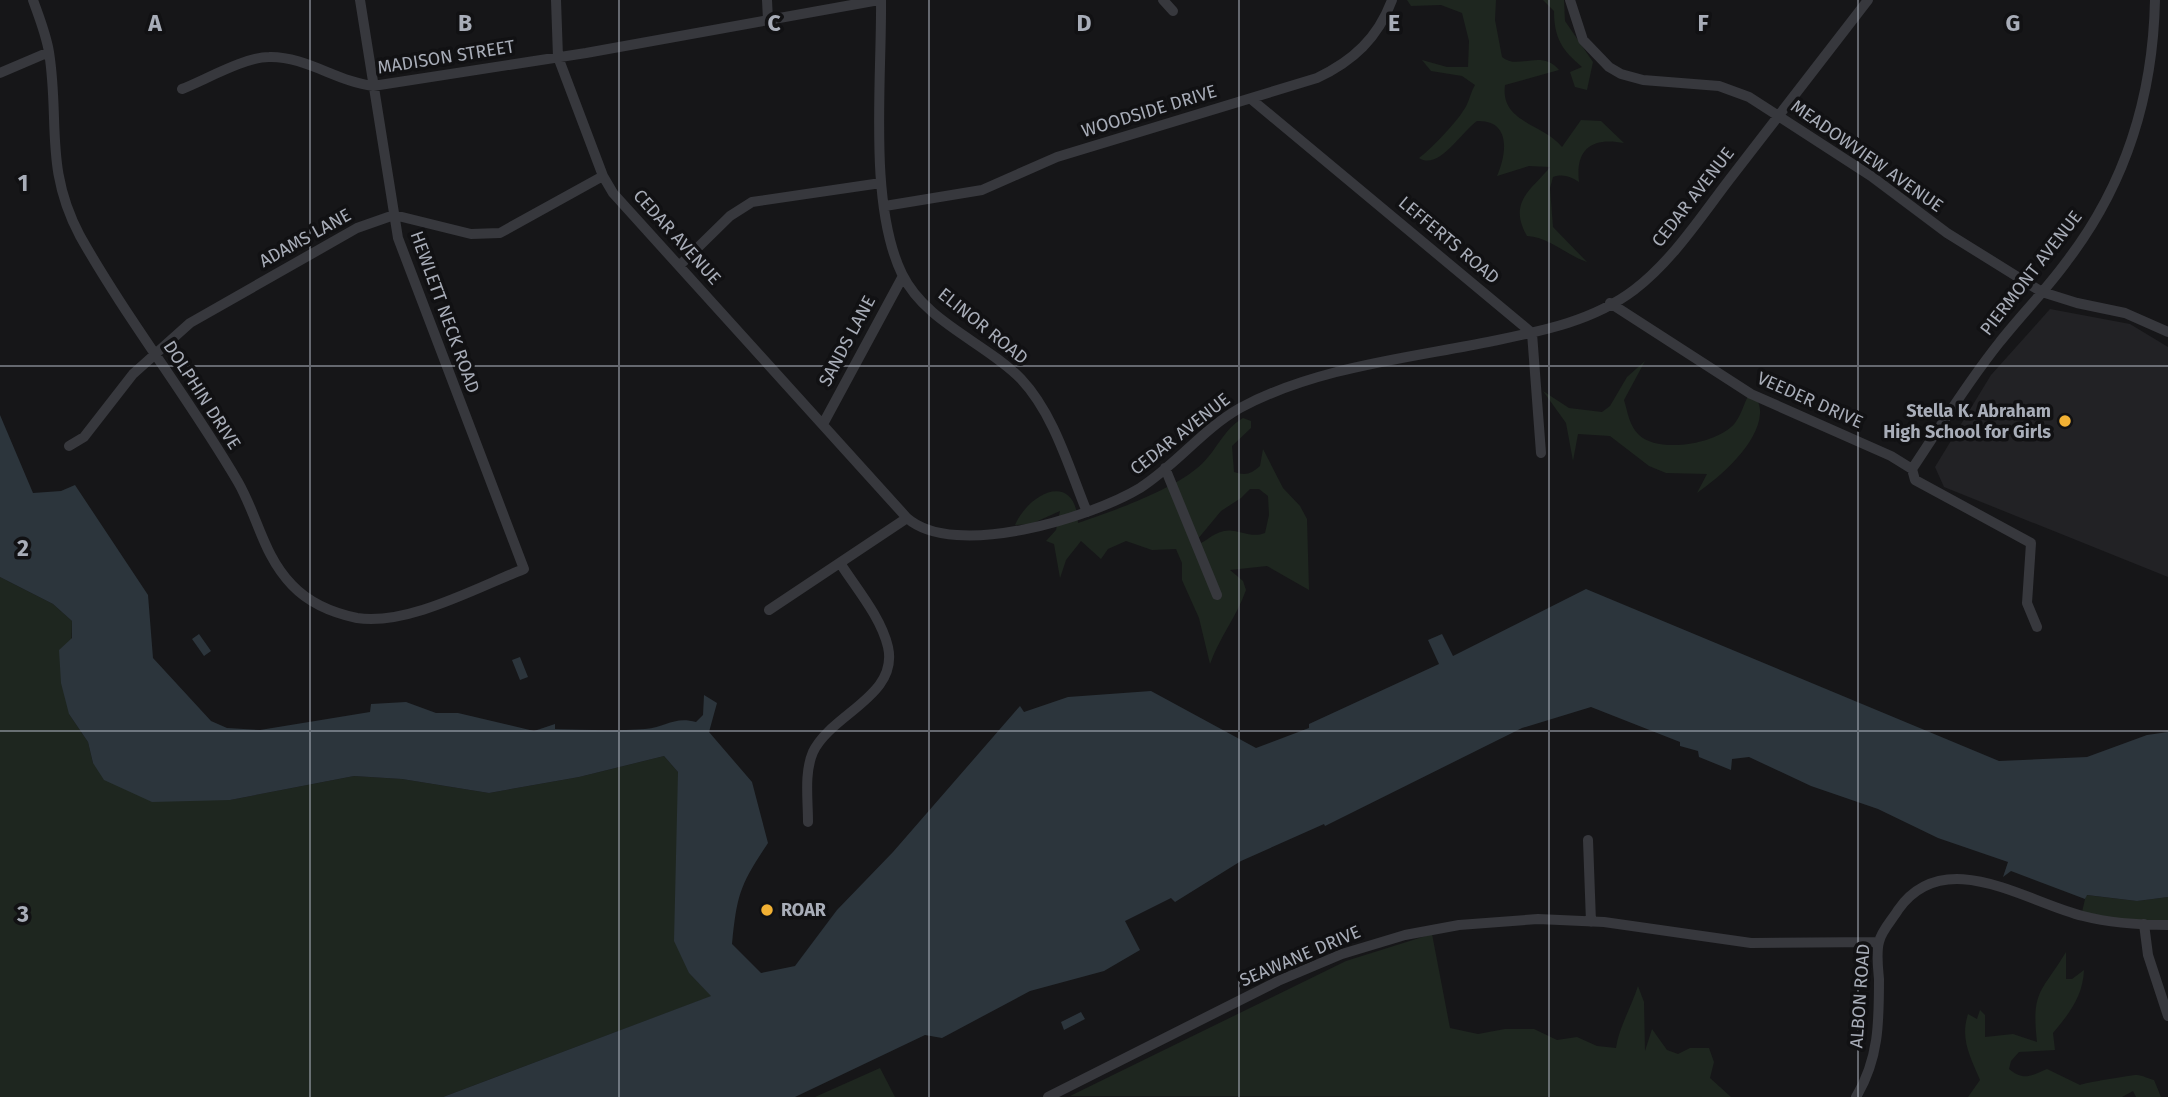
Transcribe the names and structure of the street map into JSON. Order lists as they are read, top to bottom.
{
  "streets": {
    "street": [
      "MADISON STREET",
      "WOODSIDE DRIVE",
      "MEADOWVIEW AVENUE",
      "CEDAR AVENUE",
      "ADAMS LANE",
      "LEFFERTS ROAD",
      "PIERMONT AVENUE",
      "HEWLETT NECK ROAD",
      "ELINOR ROAD",
      "SANDS LANE",
      "DOLPHIN DRIVE",
      "VEEDER DRIVE",
      "SEAWANE DRIVE",
      "ALBON ROAD"
    ]
  },
  "crossings": [
    ["MADISON STREET", "CEDAR AVENUE"],
    ["MADISON STREET", "HEWLETT NECK ROAD"],
    ["MADISON STREET", "ELINOR ROAD"],
    ["WOODSIDE DRIVE", "LEFFERTS ROAD"],
    ["WOODSIDE DRIVE", "ELINOR ROAD"],
    ["MEADOWVIEW AVENUE", "CEDAR AVENUE"],
    ["MEADOWVIEW AVENUE", "PIERMONT AVENUE"],
    ["CEDAR AVENUE", "LEFFERTS ROAD"],
    ["CEDAR AVENUE", "ELINOR ROAD"],
    ["CEDAR AVENUE", "SANDS LANE"],
    ["CEDAR AVENUE", "VEEDER DRIVE"],
    ["ADAMS LANE", "HEWLETT NECK ROAD"],
    ["ADAMS LANE", "DOLPHIN DRIVE"],
    ["PIERMONT AVENUE", "VEEDER DRIVE"],
    ["HEWLETT NECK ROAD", "DOLPHIN DRIVE"],
    ["ELINOR ROAD", "SANDS LANE"],
    ["SEAWANE DRIVE", "ALBON ROAD"]
  ],
  "places": ["Stella K. Abraham High School for Girls", "ROAR"],
  "grid": {
    "columns": [
      "A",
      "B",
      "C",
      "D",
      "E",
      "F",
      "G"
    ],
    "rows": ["1", "2", "3"]
  }
}
